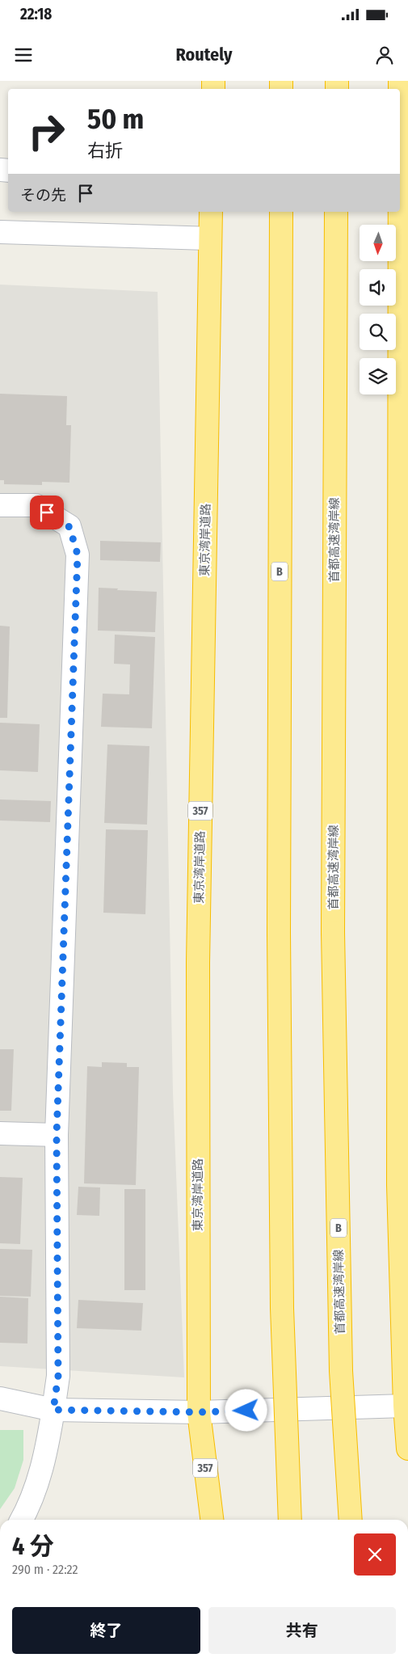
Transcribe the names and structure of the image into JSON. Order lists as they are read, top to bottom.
{
  "streets": {
    "highway": [
      "東京湾岸道路",
      "首都高速湾岸線",
      "B",
      "357"
    ]
  },
  "north": "bottom",
  "page": {
    "status": "22:18",
    "header": "Routely",
    "turn": ["50 m", "右折"],
    "then": "その先",
    "heading": ["4 分", "290 m · 22:22"],
    "buttons": ["終了", "共有"]
  }
}
